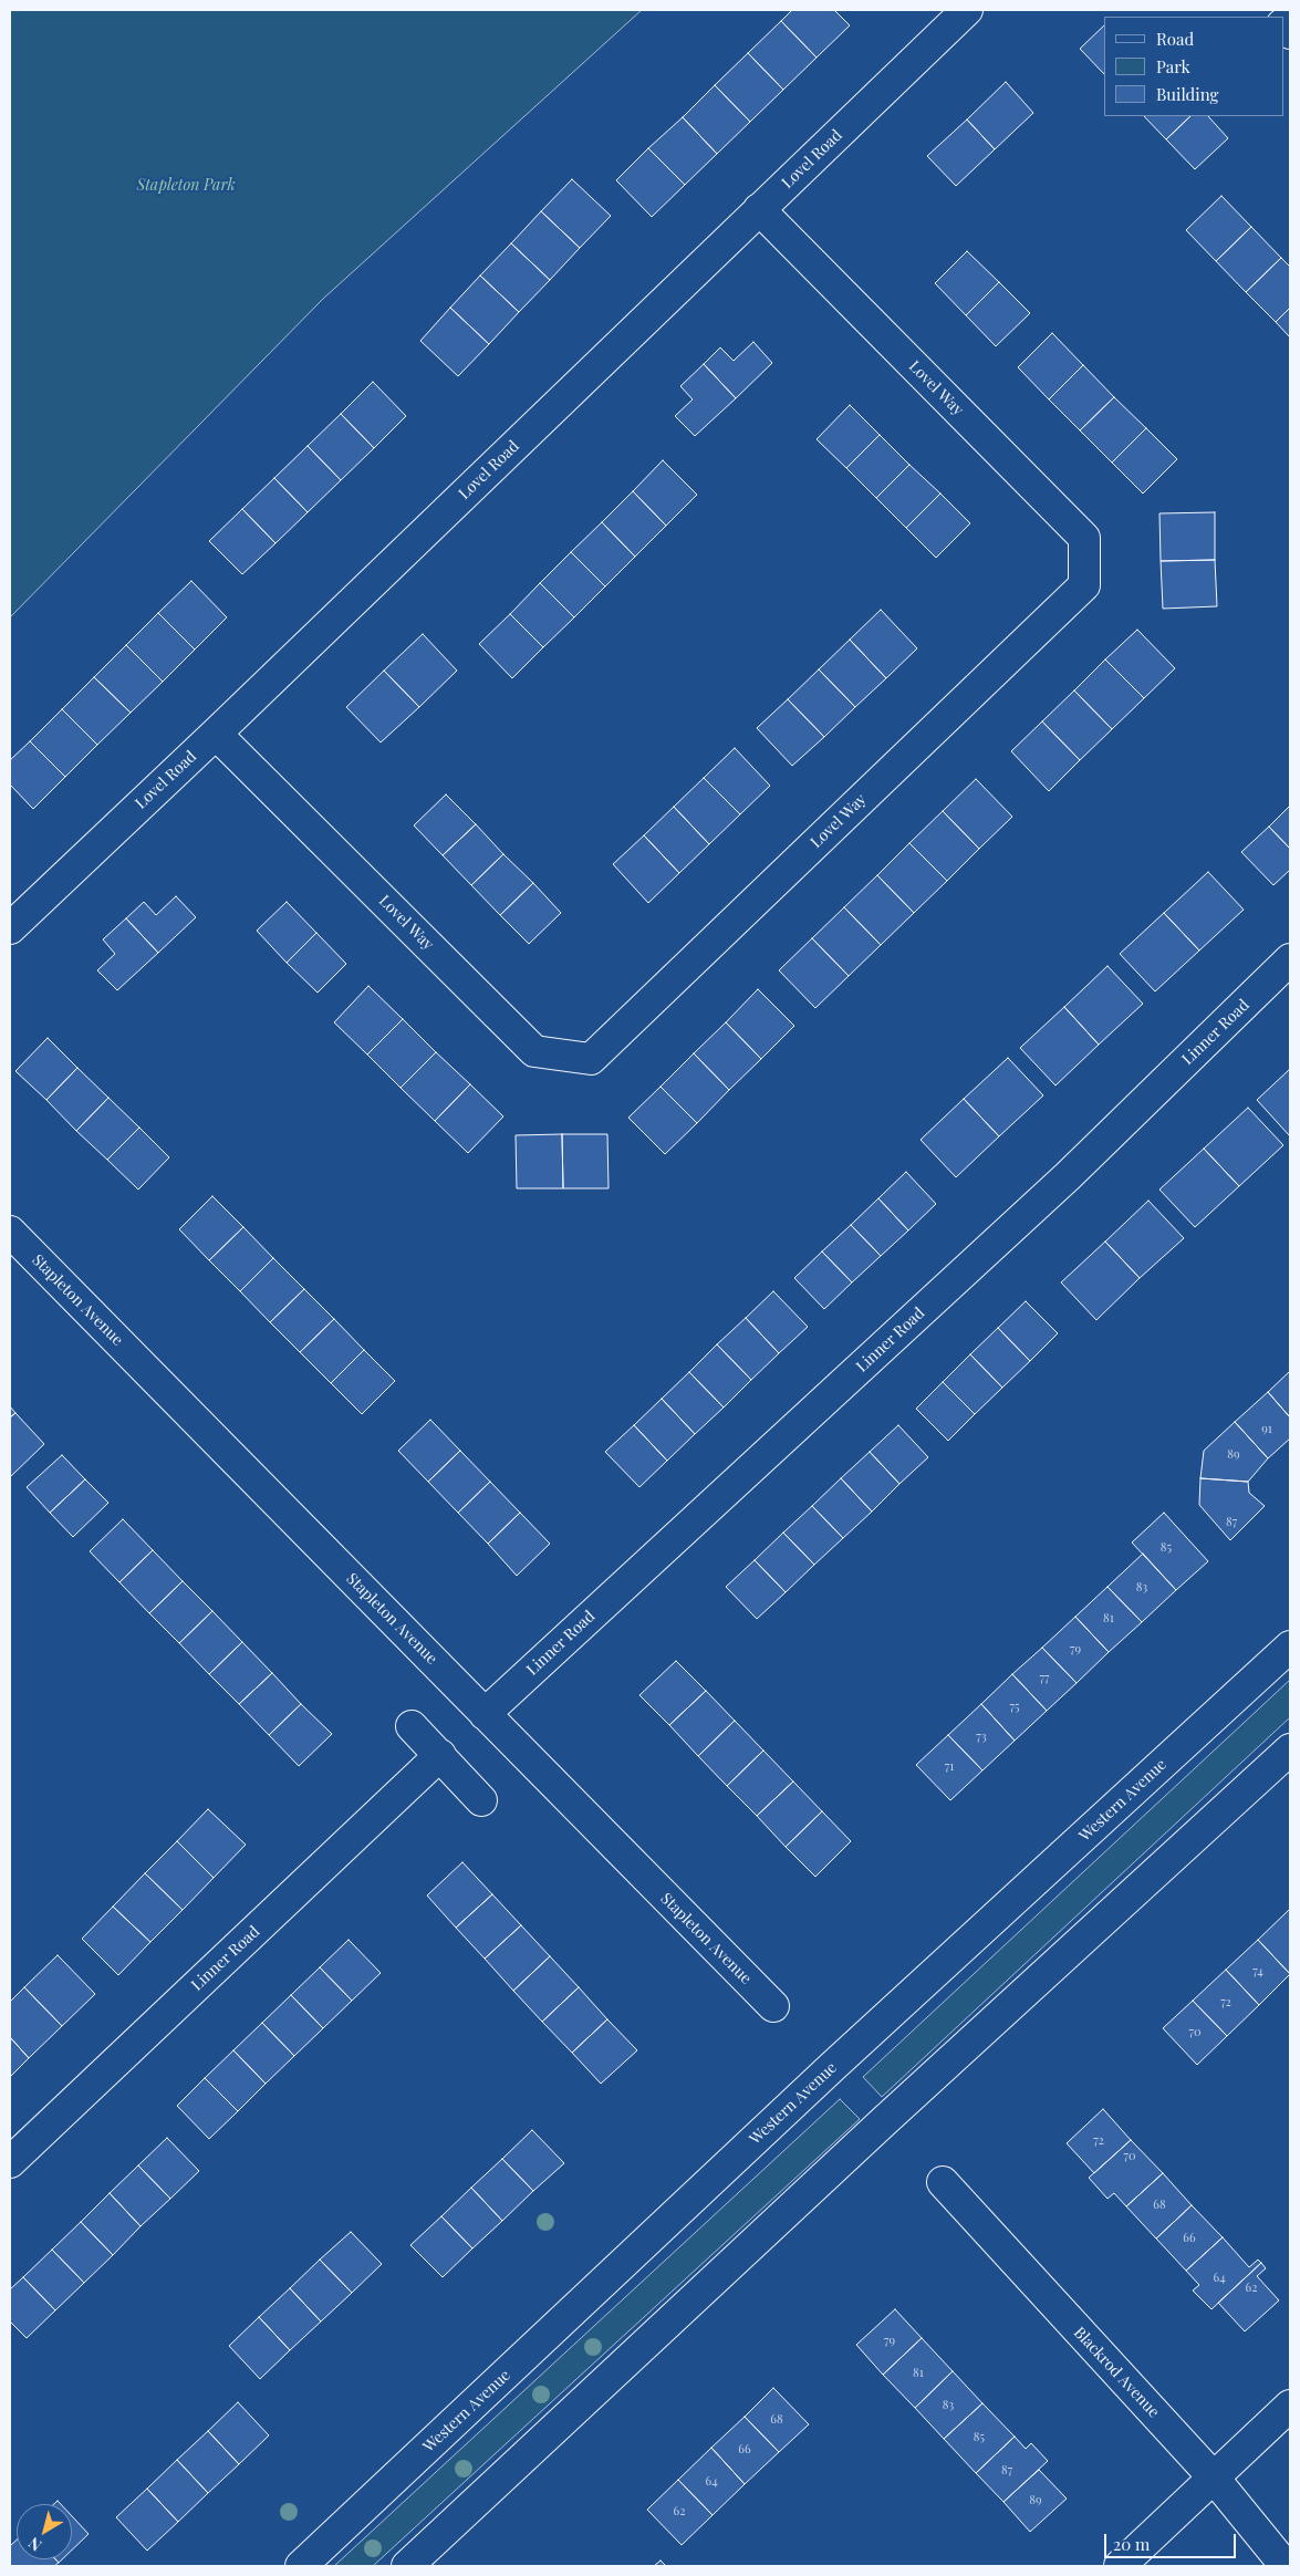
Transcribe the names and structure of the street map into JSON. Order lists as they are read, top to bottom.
{
  "streets": {
    "street": [
      "Lovel Road",
      "Lovel Way",
      "Linner Road",
      "Stapleton Avenue",
      "Western Avenue",
      "Blackrod Avenue"
    ]
  },
  "crossings": [
    ["Lovel Road", "Lovel Way"],
    ["Linner Road", "Stapleton Avenue"]
  ],
  "parks": ["Stapleton Park"],
  "house_numbers": [
    "91",
    "89",
    "87",
    "85",
    "83",
    "81",
    "79",
    "77",
    "75",
    "73",
    "71",
    "74",
    "72",
    "70",
    "72",
    "70",
    "68",
    "66",
    "64",
    "62",
    "79",
    "81",
    "83",
    "68",
    "85",
    "66",
    "87",
    "64",
    "89",
    "62"
  ],
  "legend": ["Road", "Park", "Building"],
  "scale_bar": "20 m",
  "north": "bottom left"
}
